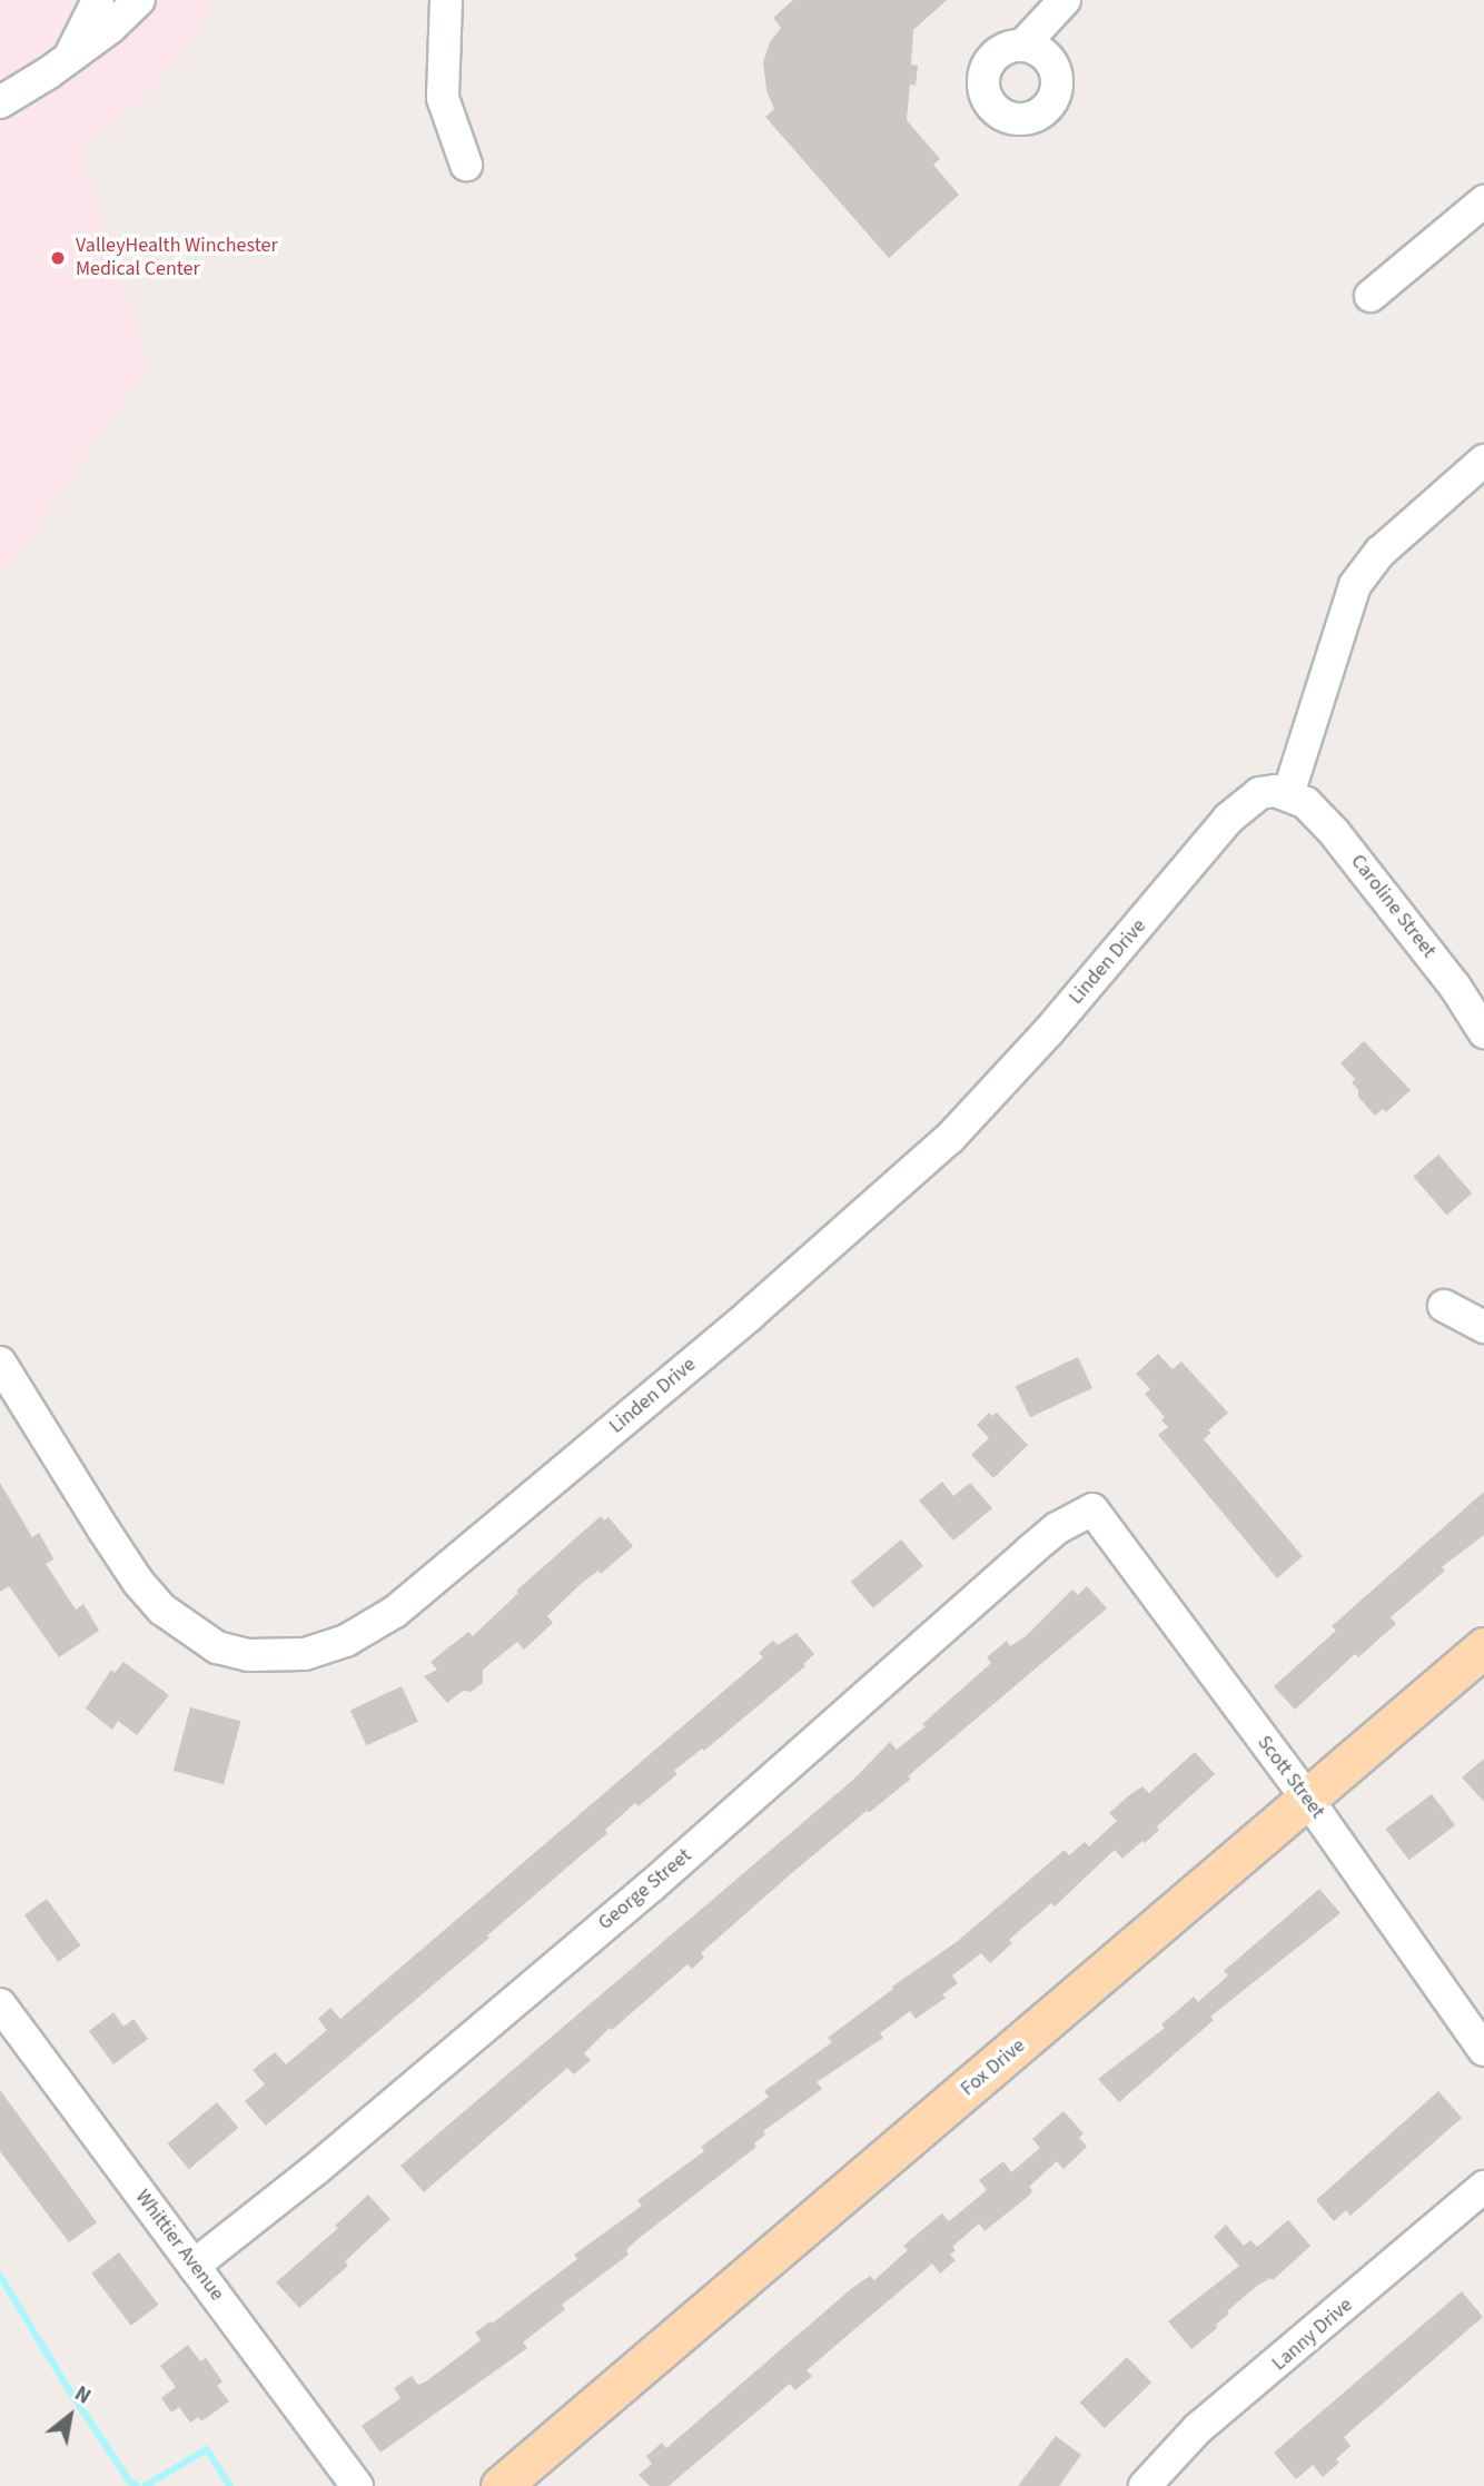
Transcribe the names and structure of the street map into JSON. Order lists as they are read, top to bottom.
{
  "streets": {
    "main road": ["Fox Drive"],
    "street": [
      "Caroline Street",
      "Linden Drive",
      "Scott Street",
      "George Street",
      "Whittier Avenue",
      "Lanny Drive"
    ]
  },
  "crossings": [
    ["Caroline Street", "Linden Drive"],
    ["Scott Street", "George Street"],
    ["Scott Street", "Fox Drive"],
    ["George Street", "Whittier Avenue"]
  ],
  "places": ["ValleyHealth Winchester Medical Center"],
  "north": "top right"
}
